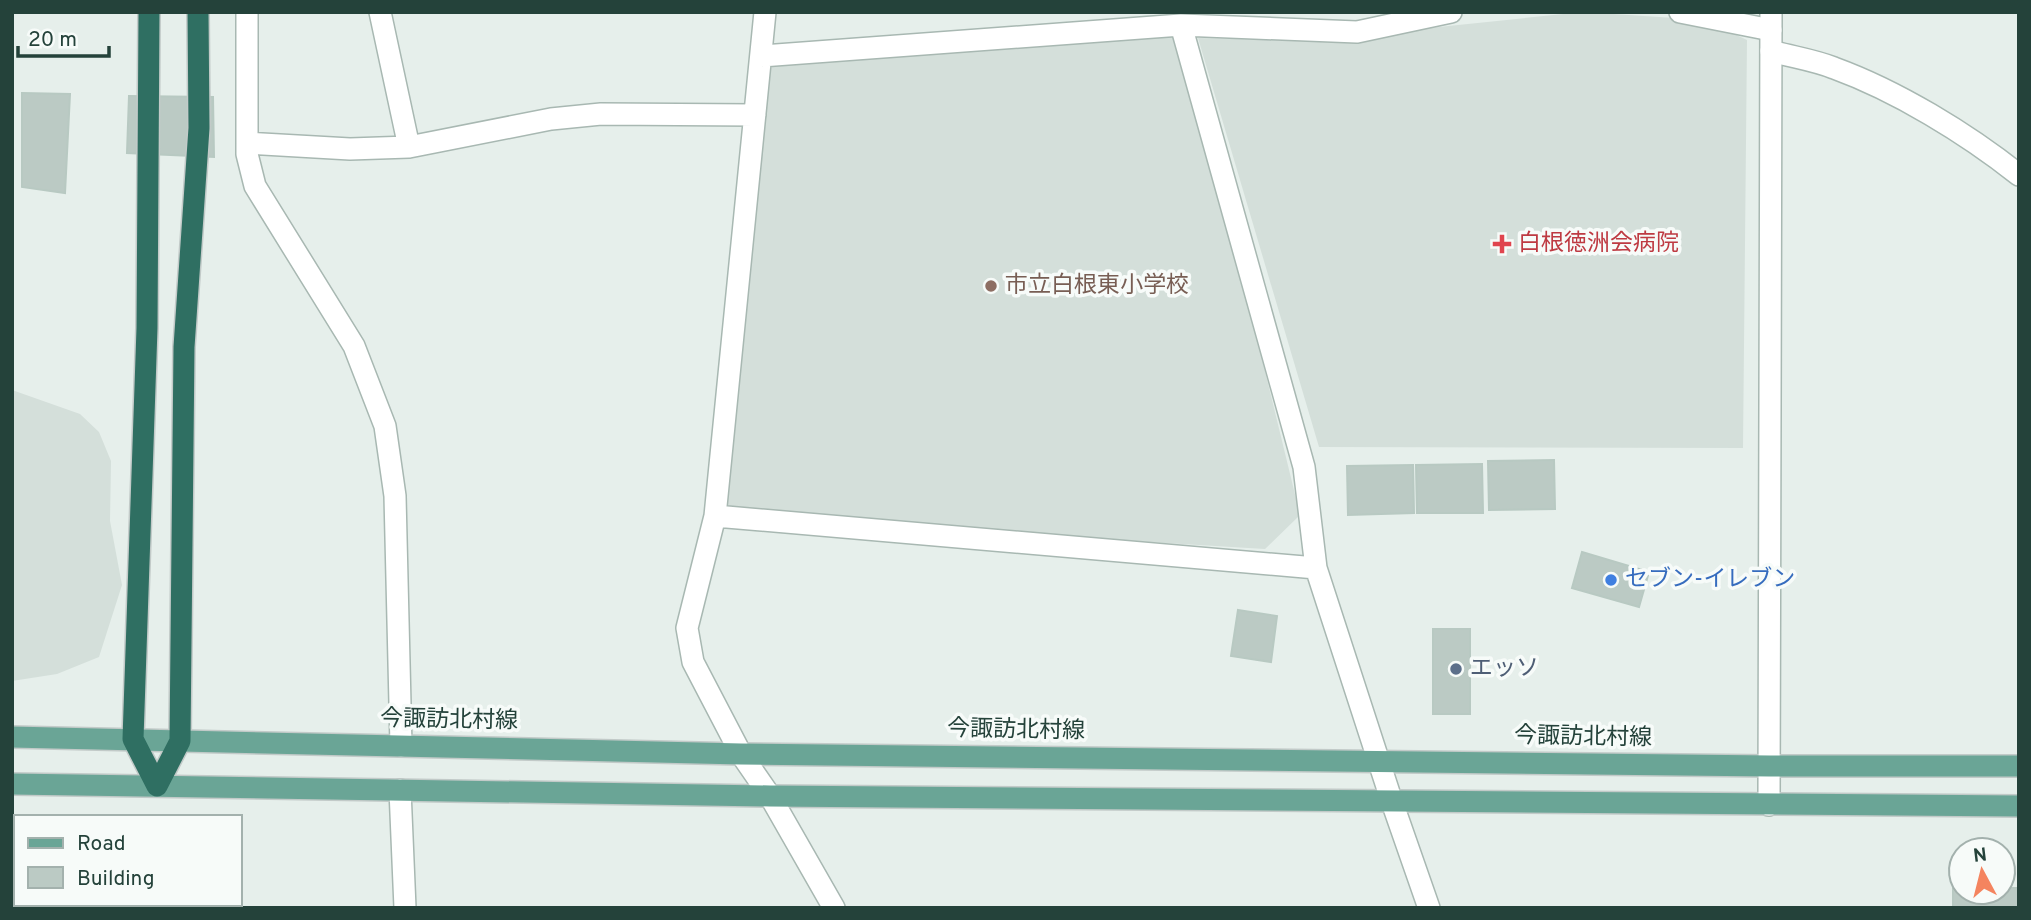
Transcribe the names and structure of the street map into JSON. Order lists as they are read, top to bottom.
{
  "streets": {
    "main road": ["今諏訪北村線"]
  },
  "places": {
    "health": ["白根徳洲会病院"],
    "other": ["市立白根東小学校", "セブン-イレブン", "エッソ"]
  },
  "legend": ["Road", "Building"],
  "scale_bar": "20 m",
  "north": "top"
}
